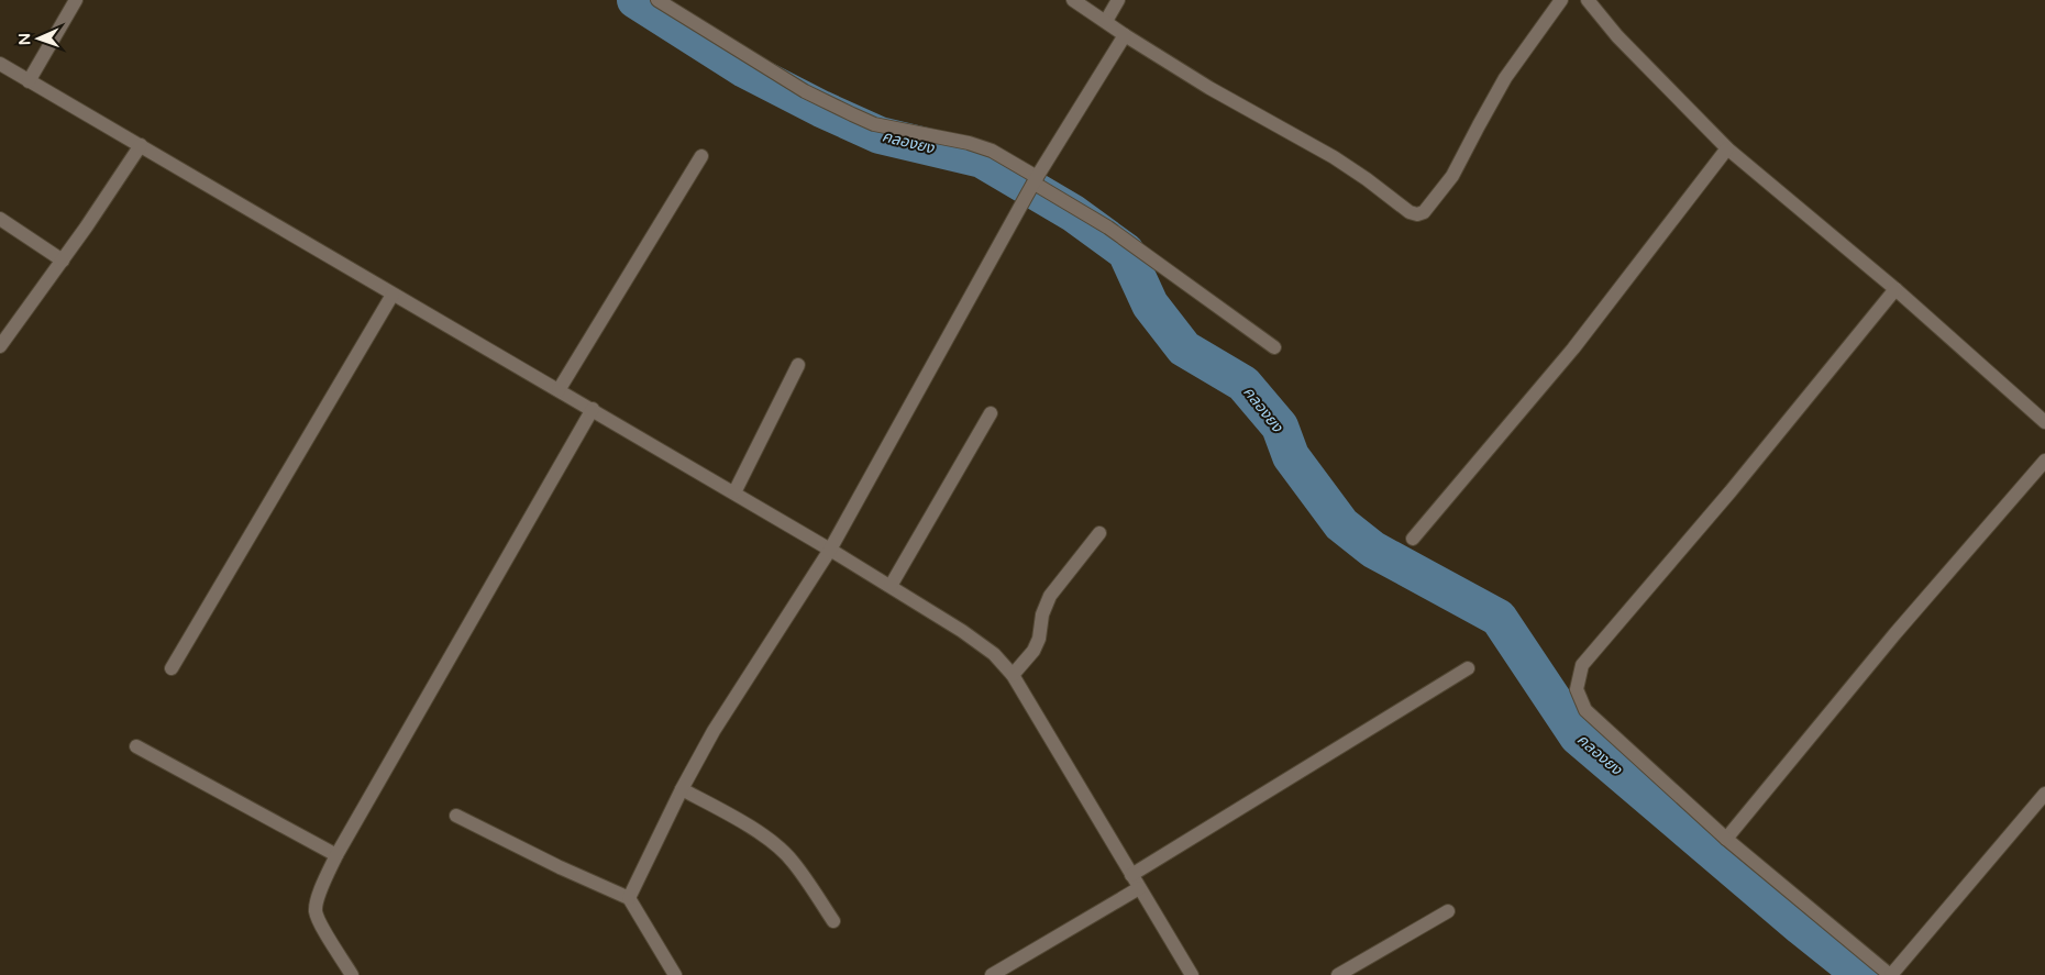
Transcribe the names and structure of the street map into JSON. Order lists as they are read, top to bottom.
{
  "water": ["คลองยง"],
  "north": "left"
}
